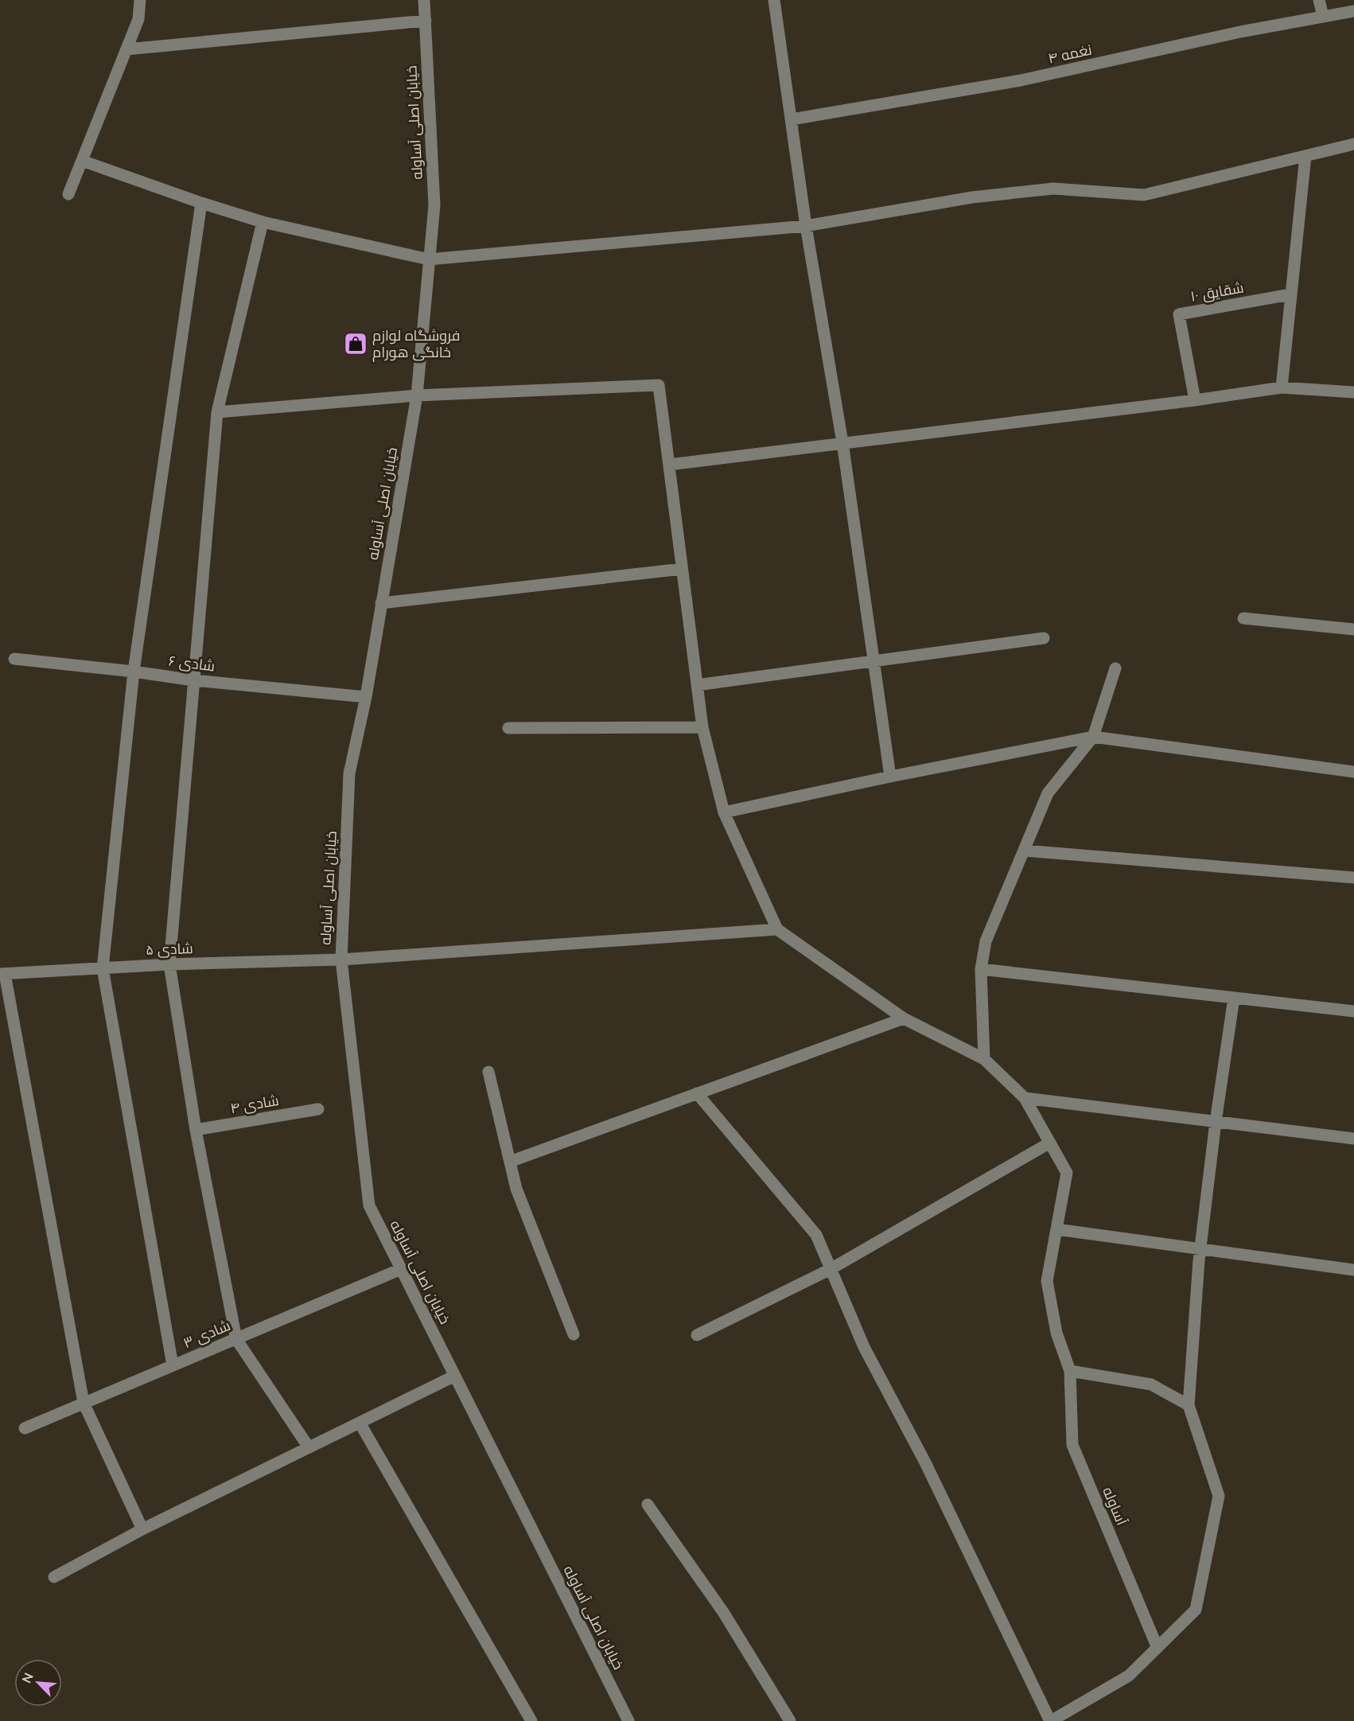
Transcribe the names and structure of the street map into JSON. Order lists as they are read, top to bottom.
{
  "streets": {
    "street": [
      "نغمه ۴",
      "خیابان اصلی آساوله",
      "شقایق ۱۰",
      "شادی ۶",
      "شادی ۵",
      "شادی ۴",
      "شادی ۳",
      "آساوله"
    ]
  },
  "crossings": [
    ["خیابان اصلی آساوله", "شادی ۶"],
    ["خیابان اصلی آساوله", "شادی ۵"],
    ["خیابان اصلی آساوله", "شادی ۳"],
    ["شادی ۵", "آساوله"]
  ],
  "places": {
    "shop": ["فروشگاه لوازم خانگی هورام"]
  },
  "north": "top left"
}
